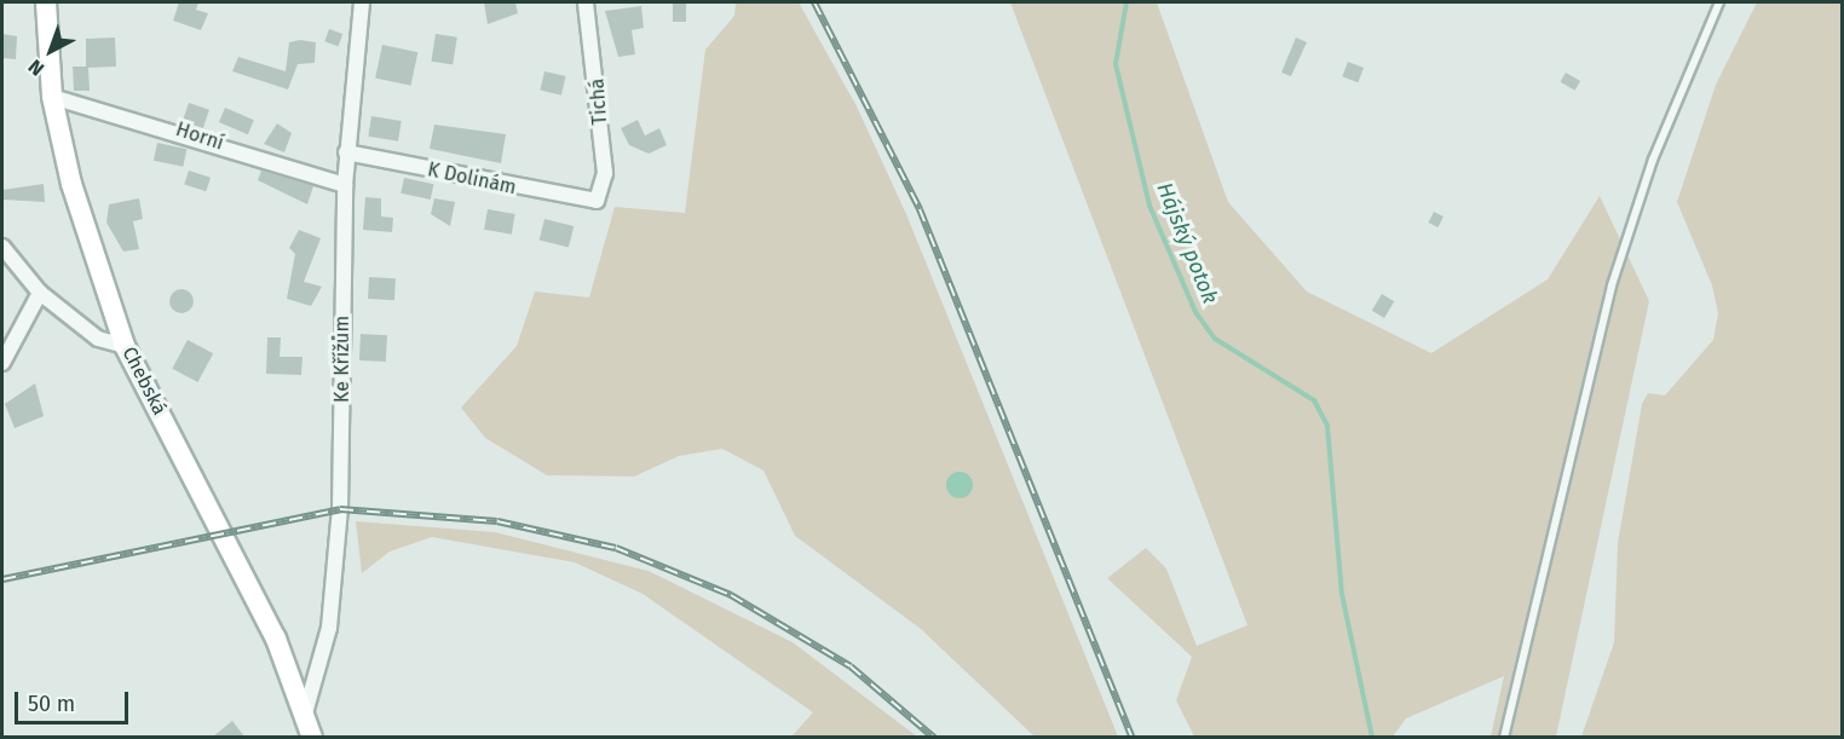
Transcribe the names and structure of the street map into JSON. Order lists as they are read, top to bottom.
{
  "streets": {
    "street": [
      "Tichá",
      "Horní",
      "K Dolinám",
      "Ke Křížům",
      "Chebská"
    ]
  },
  "crossings": [
    ["Tichá", "K Dolinám"],
    ["Horní", "Ke Křížům"],
    ["Horní", "Chebská"],
    ["K Dolinám", "Ke Křížům"],
    ["Ke Křížům", "Chebská"]
  ],
  "water": ["Hájský potok"],
  "scale_bar": "50 m",
  "north": "bottom left"
}
